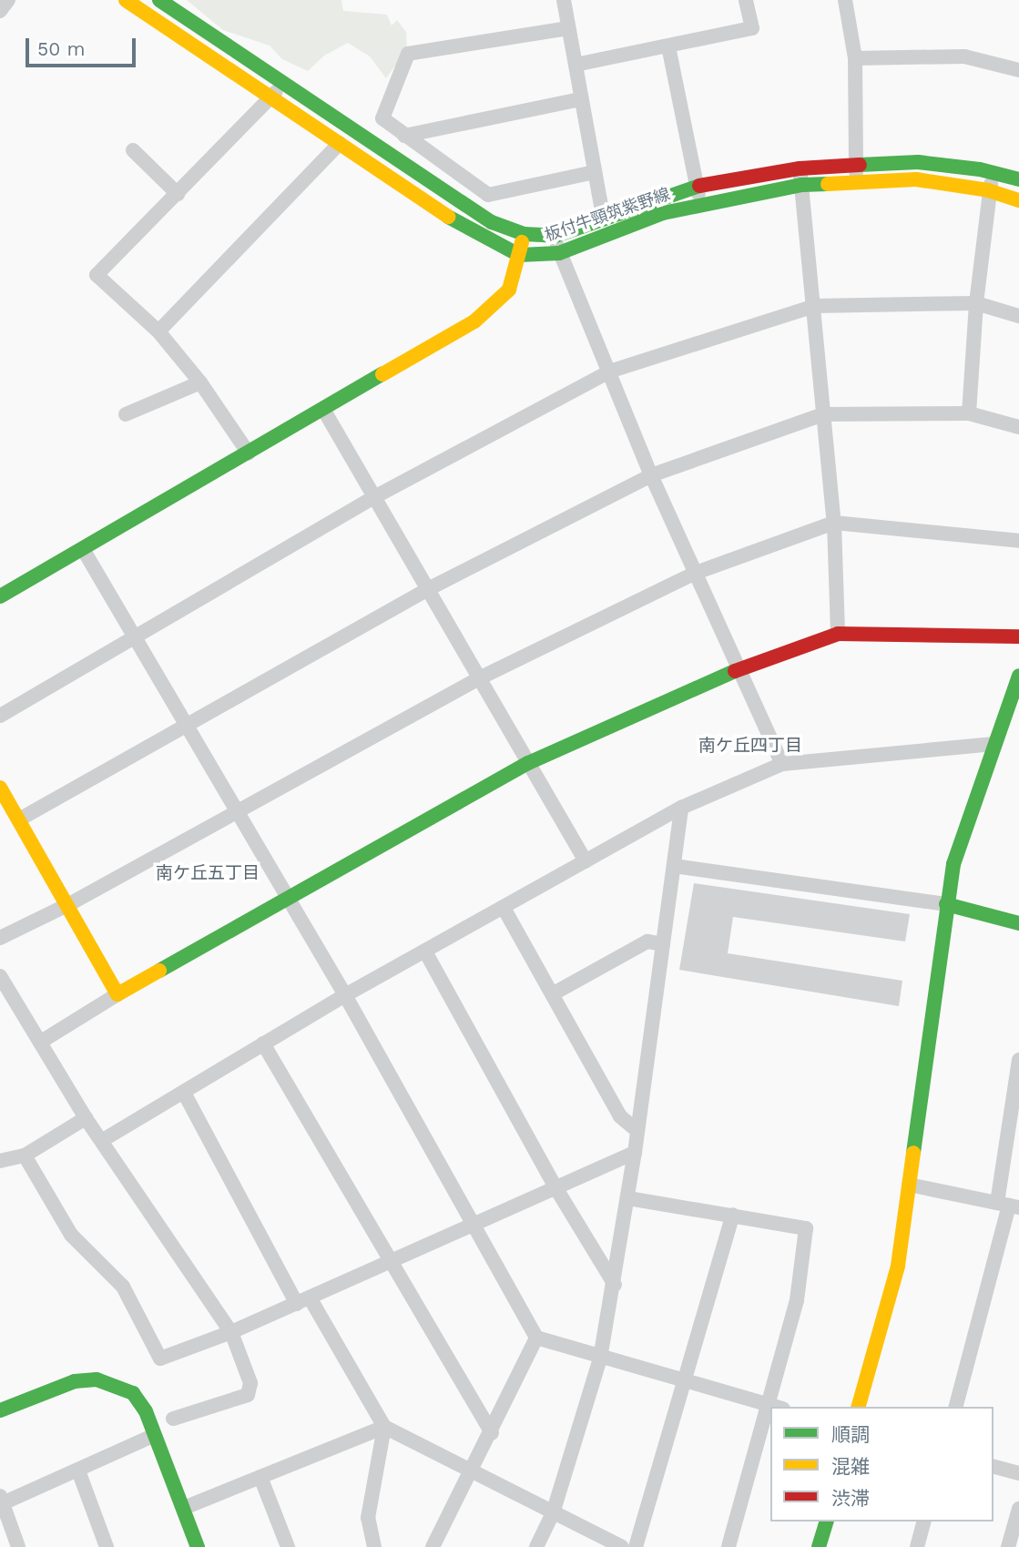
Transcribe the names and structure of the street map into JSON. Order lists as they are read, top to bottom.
{
  "streets": {
    "street": ["板付牛頸筑紫野線"]
  },
  "districts": ["南ケ丘四丁目", "南ケ丘五丁目"],
  "legend": ["順調", "混雑", "渋滞"],
  "scale_bar": "50 m"
}
